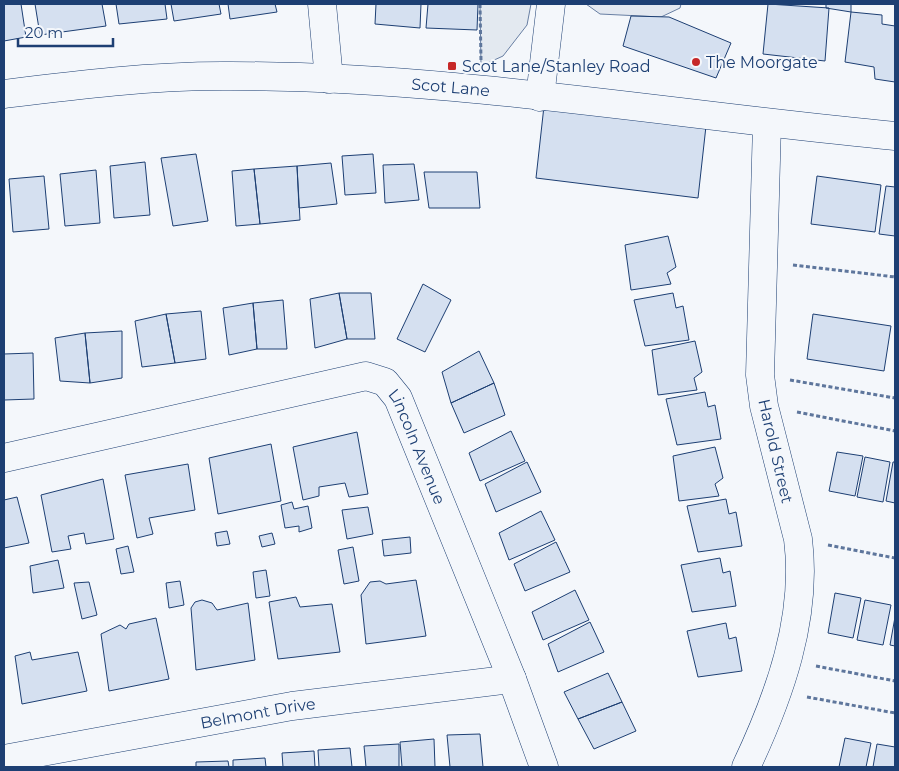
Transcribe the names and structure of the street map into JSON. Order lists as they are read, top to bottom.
{
  "streets": {
    "street": [
      "Scot Lane",
      "Lincoln Avenue",
      "Harold Street",
      "Belmont Drive"
    ]
  },
  "crossings": [
    ["Scot Lane", "Harold Street"],
    ["Lincoln Avenue", "Belmont Drive"]
  ],
  "places": {
    "other": ["The Moorgate"],
    "transit": ["Scot Lane/Stanley Road"]
  },
  "scale_bar": "20 m"
}
